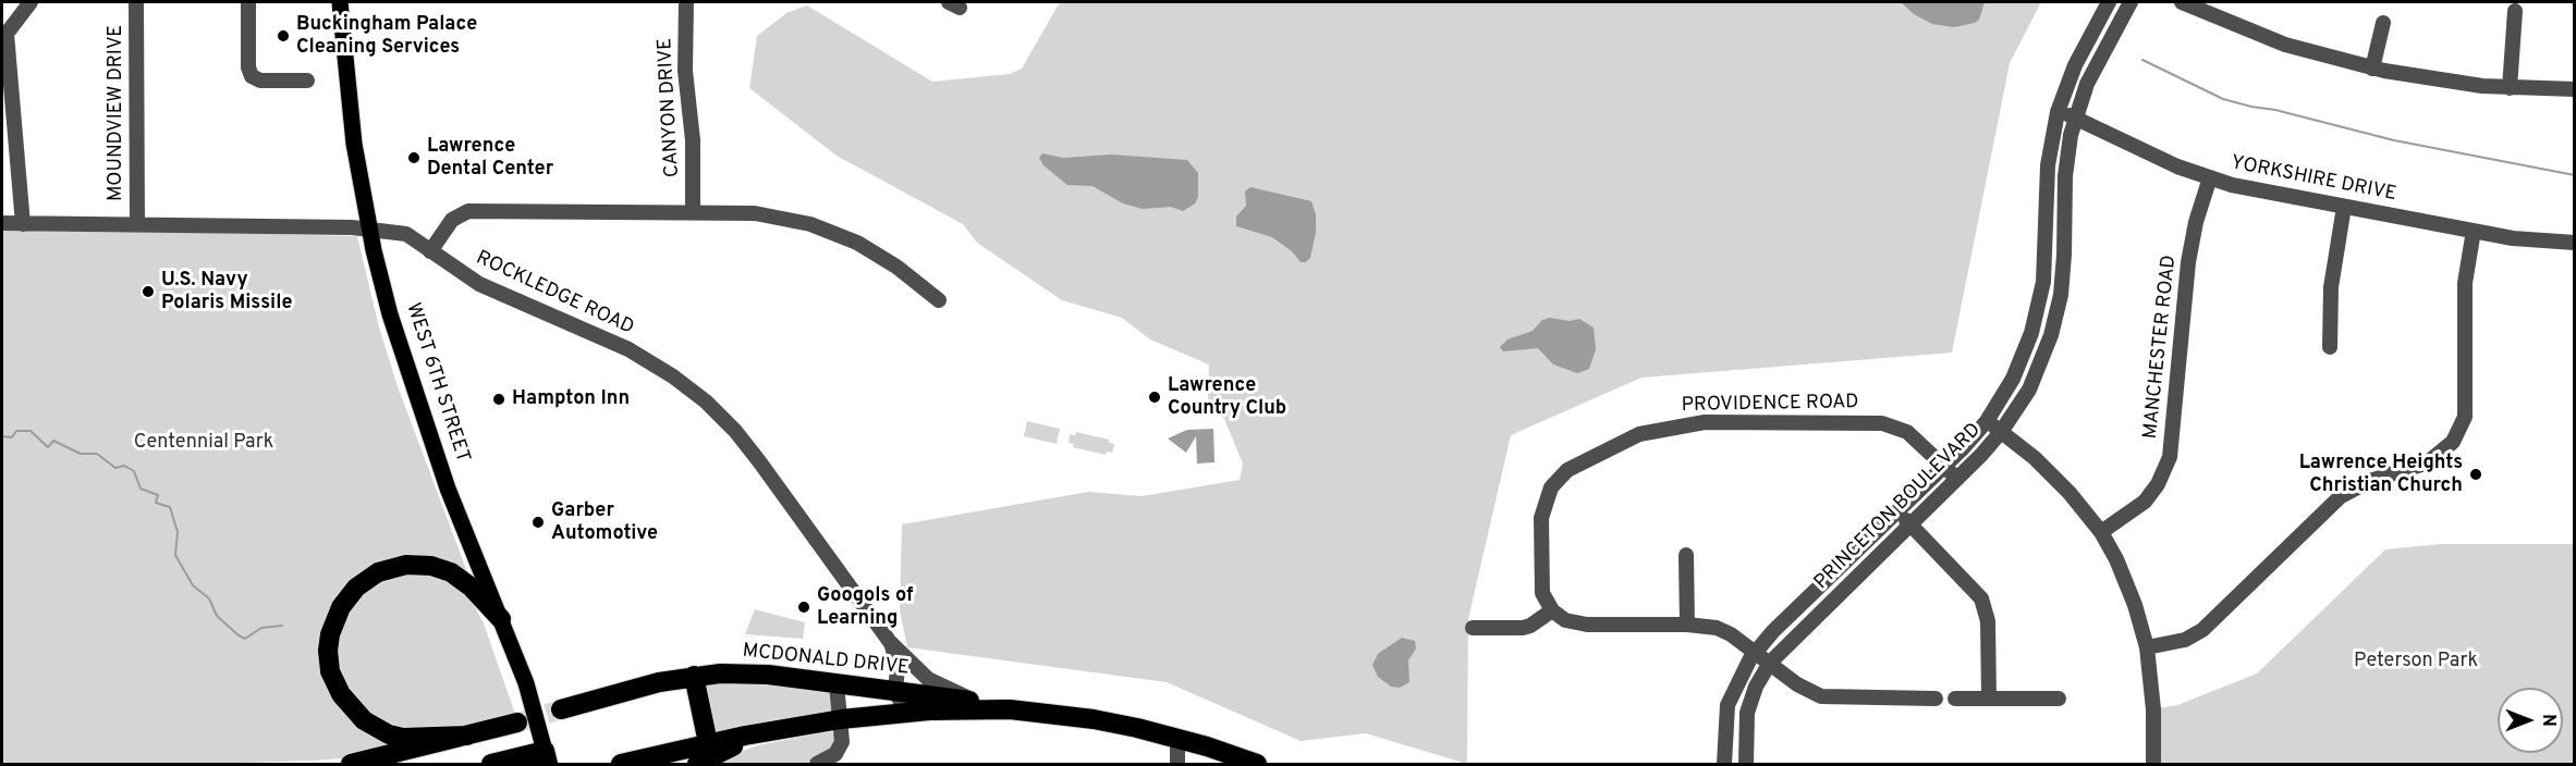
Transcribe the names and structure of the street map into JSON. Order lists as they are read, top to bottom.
{
  "streets": {
    "highway": ["MCDONALD DRIVE"],
    "main road": ["WEST 6TH STREET"],
    "street": [
      "CANYON DRIVE",
      "MOUNDVIEW DRIVE",
      "YORKSHIRE DRIVE",
      "ROCKLEDGE ROAD",
      "MANCHESTER ROAD",
      "PROVIDENCE ROAD",
      "PRINCETON BOULEVARD"
    ]
  },
  "crossings": [
    ["MOUNDVIEW DRIVE", "ROCKLEDGE ROAD"],
    ["YORKSHIRE DRIVE", "MANCHESTER ROAD"],
    ["YORKSHIRE DRIVE", "PRINCETON BOULEVARD"],
    ["ROCKLEDGE ROAD", "WEST 6TH STREET"],
    ["PROVIDENCE ROAD", "PRINCETON BOULEVARD"]
  ],
  "parks": ["Centennial Park", "Peterson Park"],
  "places": [
    "Buckingham Palace Cleaning Services",
    "Lawrence Dental Center",
    "U.S. Navy Polaris Missile",
    "Lawrence Country Club",
    "Hampton Inn",
    "Lawrence Heights Christian Church",
    "Garber Automotive",
    "Googols of Learning"
  ],
  "north": "right"
}
